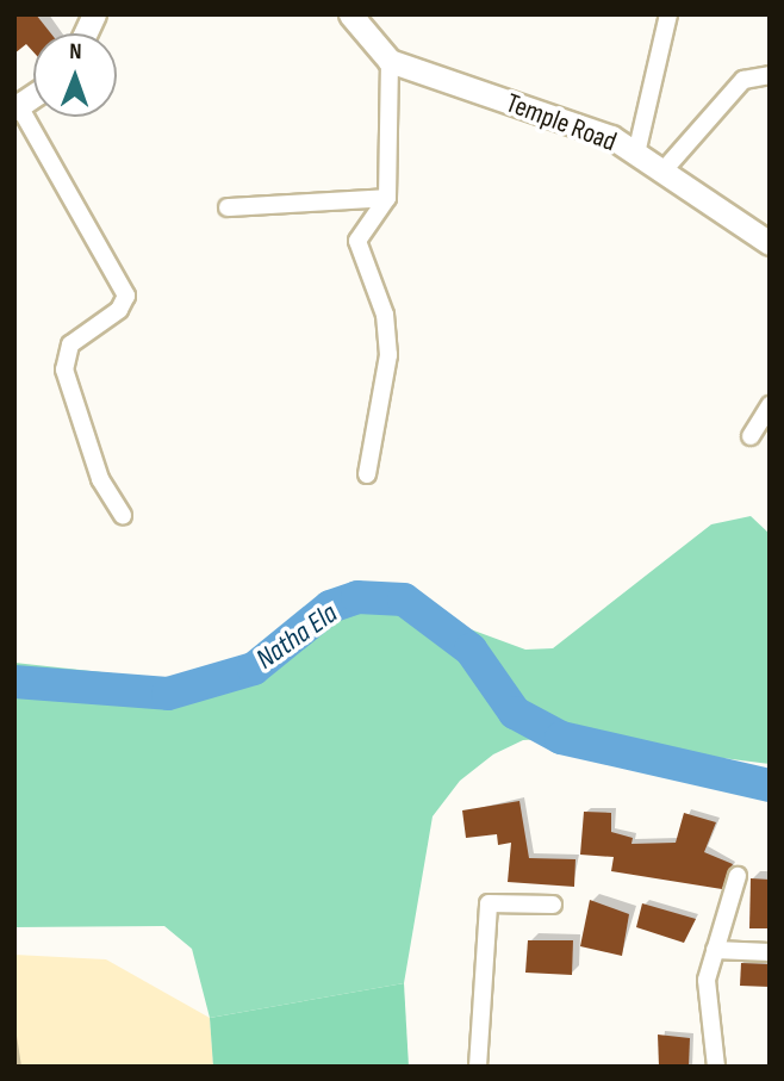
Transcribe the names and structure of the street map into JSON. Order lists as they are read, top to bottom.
{
  "streets": {
    "street": ["Temple Road"]
  },
  "water": ["Natha Ela"],
  "north": "top"
}
